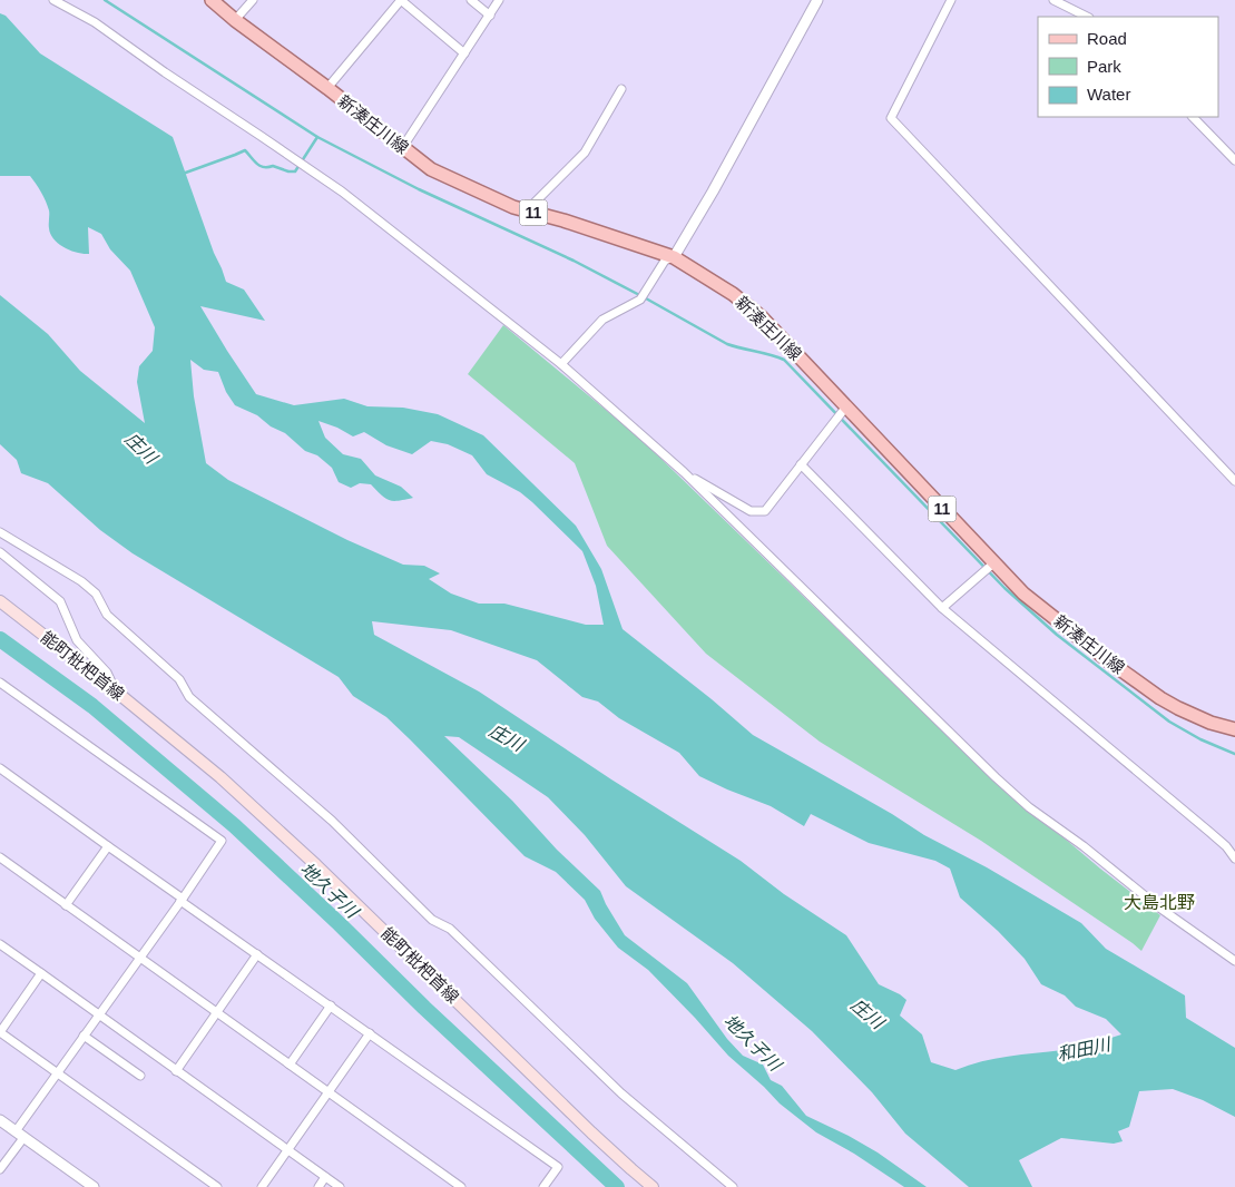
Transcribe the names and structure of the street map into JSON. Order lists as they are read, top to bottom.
{
  "streets": {
    "main road": ["新湊庄川線", "11", "能町枇杷首線"]
  },
  "districts": ["大島北野"],
  "water": ["庄川", "地久子川", "和田川"],
  "legend": ["Road", "Park", "Water"]
}
